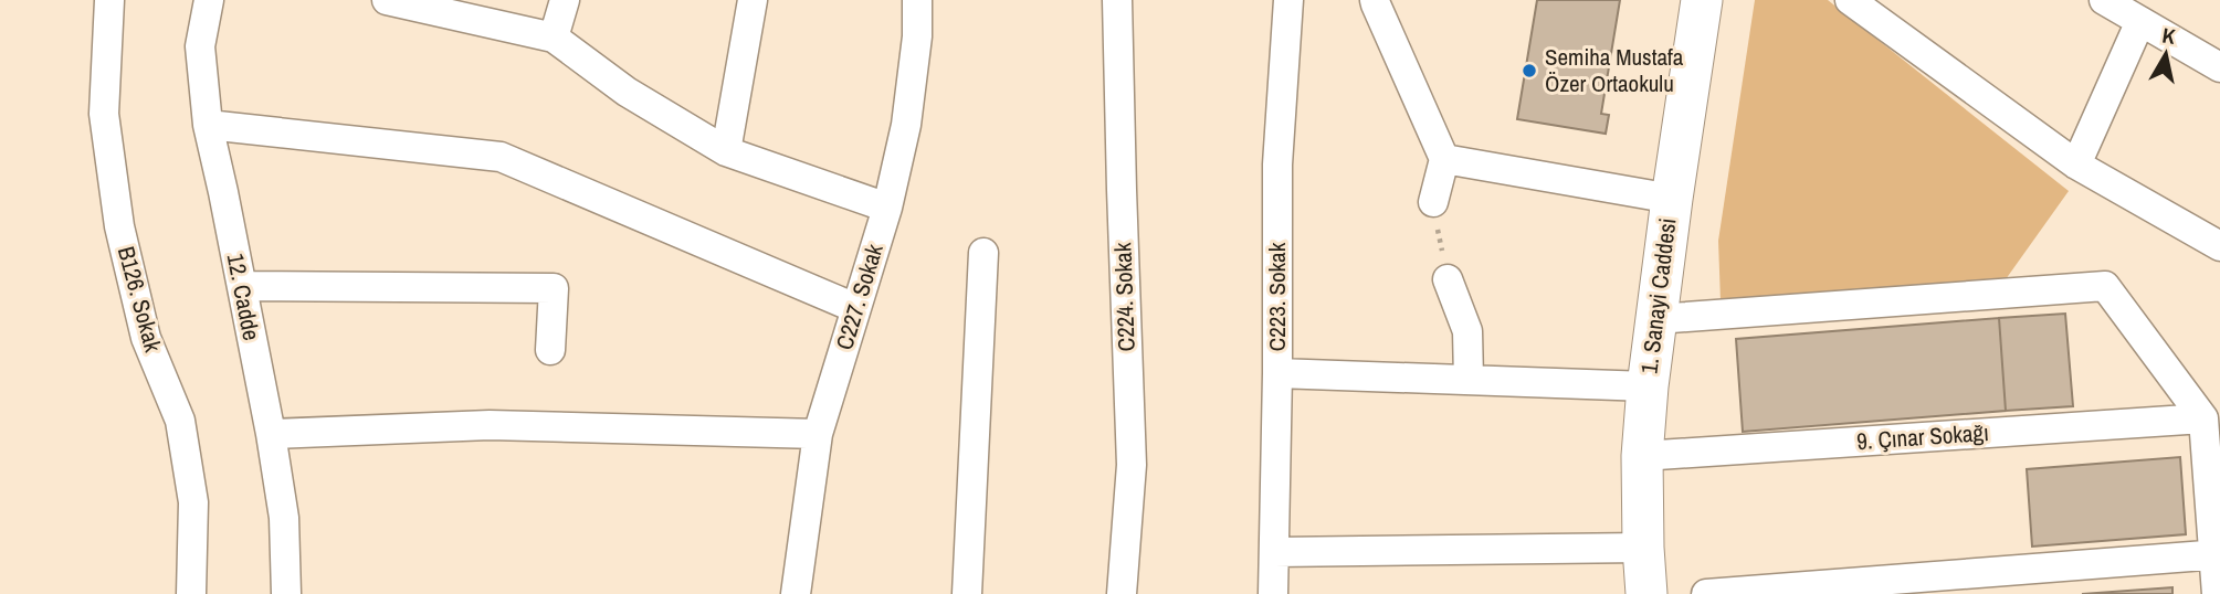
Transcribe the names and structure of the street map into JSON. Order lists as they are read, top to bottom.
{
  "streets": {
    "street": [
      "1. Sanayi Caddesi",
      "12. Cadde",
      "C227. Sokak",
      "C224. Sokak",
      "C223. Sokak",
      "B126. Sokak",
      "9. Çınar Sokağı"
    ]
  },
  "crossings": [
    ["1. Sanayi Caddesi", "9. Çınar Sokağı"]
  ],
  "places": ["Semiha Mustafa Özer Ortaokulu"],
  "north": "top"
}
